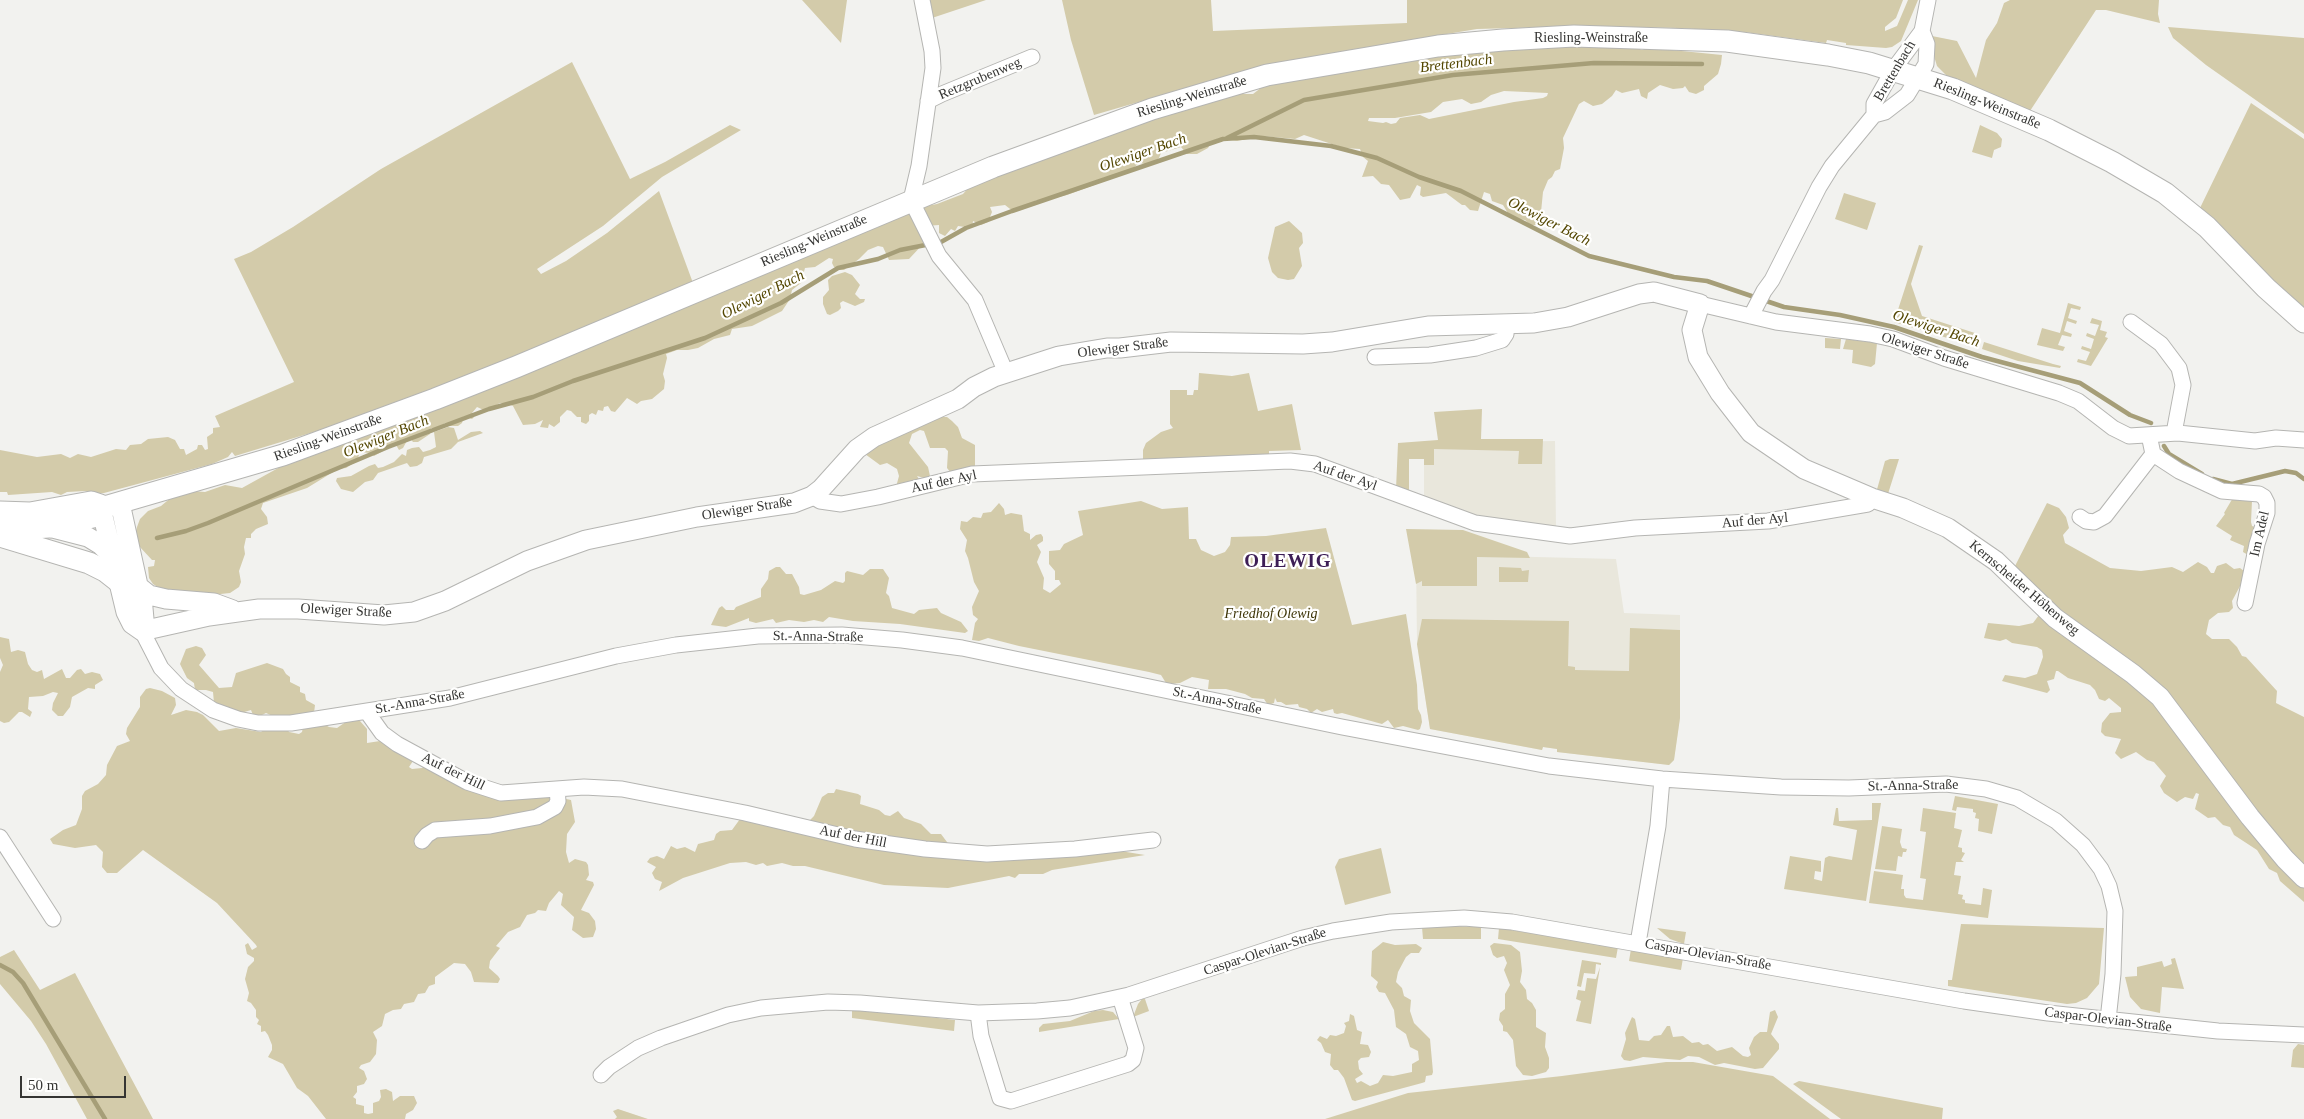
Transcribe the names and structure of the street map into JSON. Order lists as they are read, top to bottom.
{
  "streets": {
    "main road": ["Riesling-Weinstraße"],
    "street": [
      "Brettenbach",
      "Retzgrubenweg",
      "Olewiger Straße",
      "Auf der Ayl",
      "Im Adel",
      "Kernscheider Höhenweg",
      "St.-Anna-Straße",
      "Auf der Hill",
      "Caspar-Olevian-Straße"
    ]
  },
  "crossings": [
    ["Riesling-Weinstraße", "Brettenbach"],
    ["Riesling-Weinstraße", "Retzgrubenweg"],
    ["Riesling-Weinstraße", "St.-Anna-Straße"],
    ["Brettenbach", "Olewiger Straße"],
    ["Olewiger Straße", "Auf der Ayl"],
    ["Olewiger Straße", "Kernscheider Höhenweg"],
    ["Olewiger Straße", "St.-Anna-Straße"],
    ["Auf der Ayl", "Kernscheider Höhenweg"],
    ["St.-Anna-Straße", "Auf der Hill"],
    ["St.-Anna-Straße", "Caspar-Olevian-Straße"]
  ],
  "districts": ["OLEWIG"],
  "water": ["Brettenbach", "Olewiger Bach"],
  "parks": ["Friedhof Olewig"],
  "scale_bar": "50 m"
}
